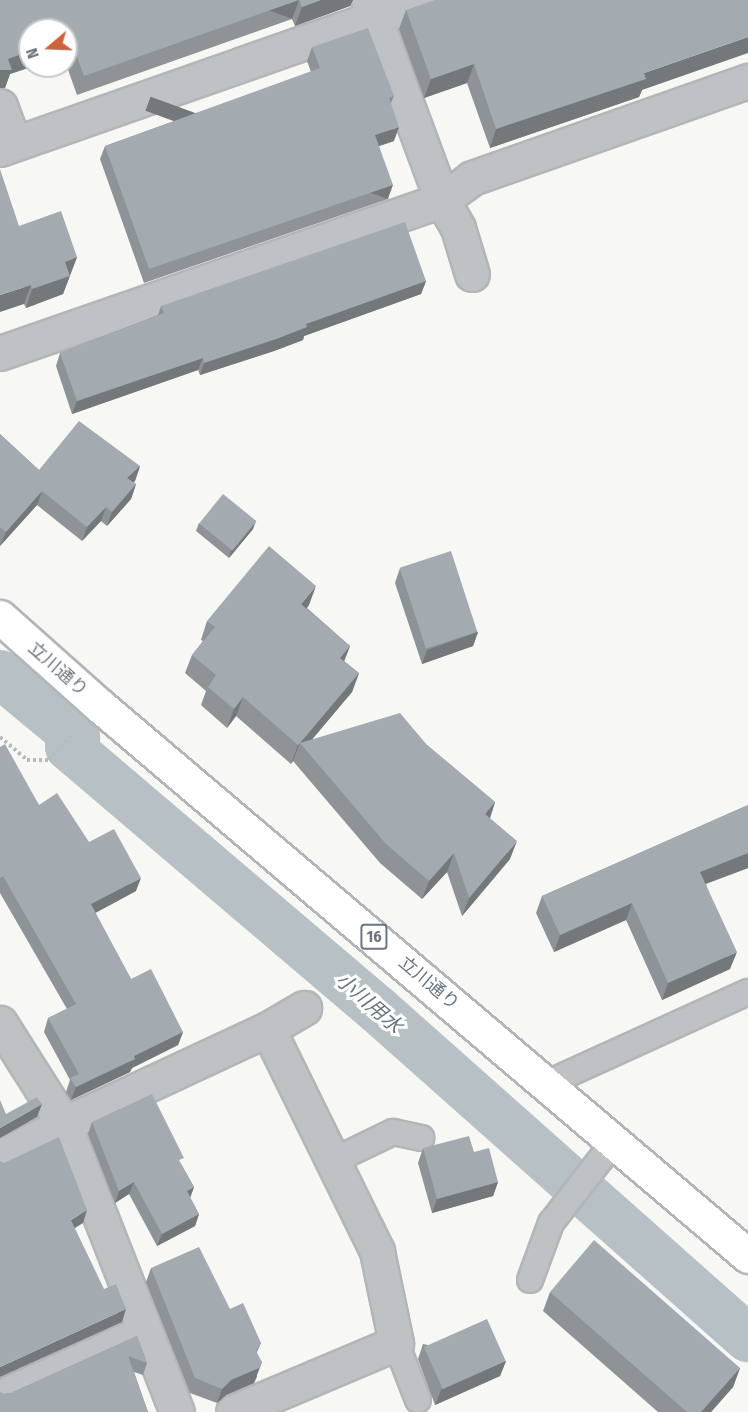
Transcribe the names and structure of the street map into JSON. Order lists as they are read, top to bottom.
{
  "streets": {
    "main road": ["立川通り", "16"]
  },
  "water": ["小川用水"],
  "north": "left"
}
